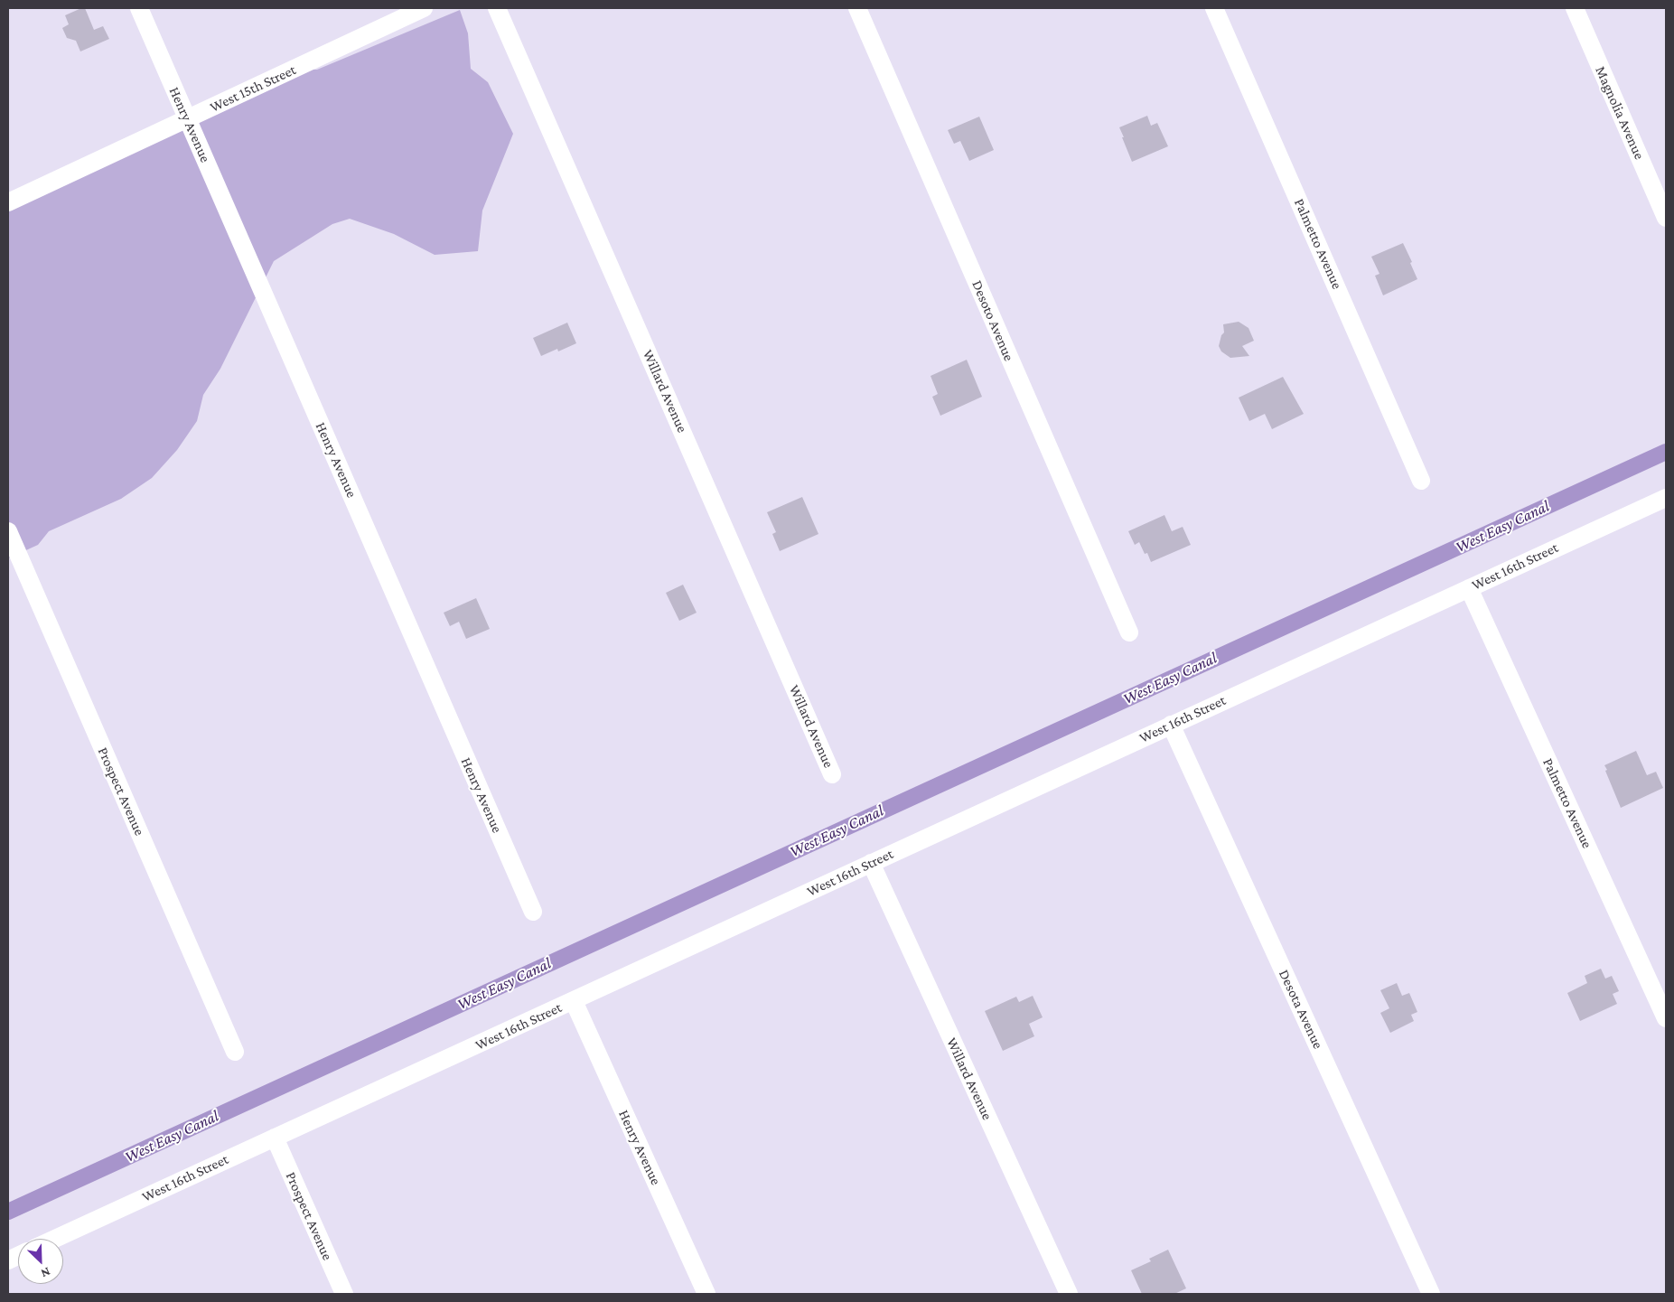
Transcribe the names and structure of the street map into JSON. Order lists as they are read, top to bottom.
{
  "streets": {
    "street": [
      "West 15th Street",
      "Magnolia Avenue",
      "Henry Avenue",
      "Palmetto Avenue",
      "Desoto Avenue",
      "Willard Avenue",
      "West 16th Street",
      "Prospect Avenue",
      "Desota Avenue"
    ]
  },
  "crossings": [
    ["West 15th Street", "Henry Avenue"],
    ["Henry Avenue", "West 16th Street"],
    ["Palmetto Avenue", "West 16th Street"],
    ["Willard Avenue", "West 16th Street"],
    ["West 16th Street", "Prospect Avenue"],
    ["West 16th Street", "Desota Avenue"]
  ],
  "water": ["West Easy Canal"],
  "north": "bottom right"
}
